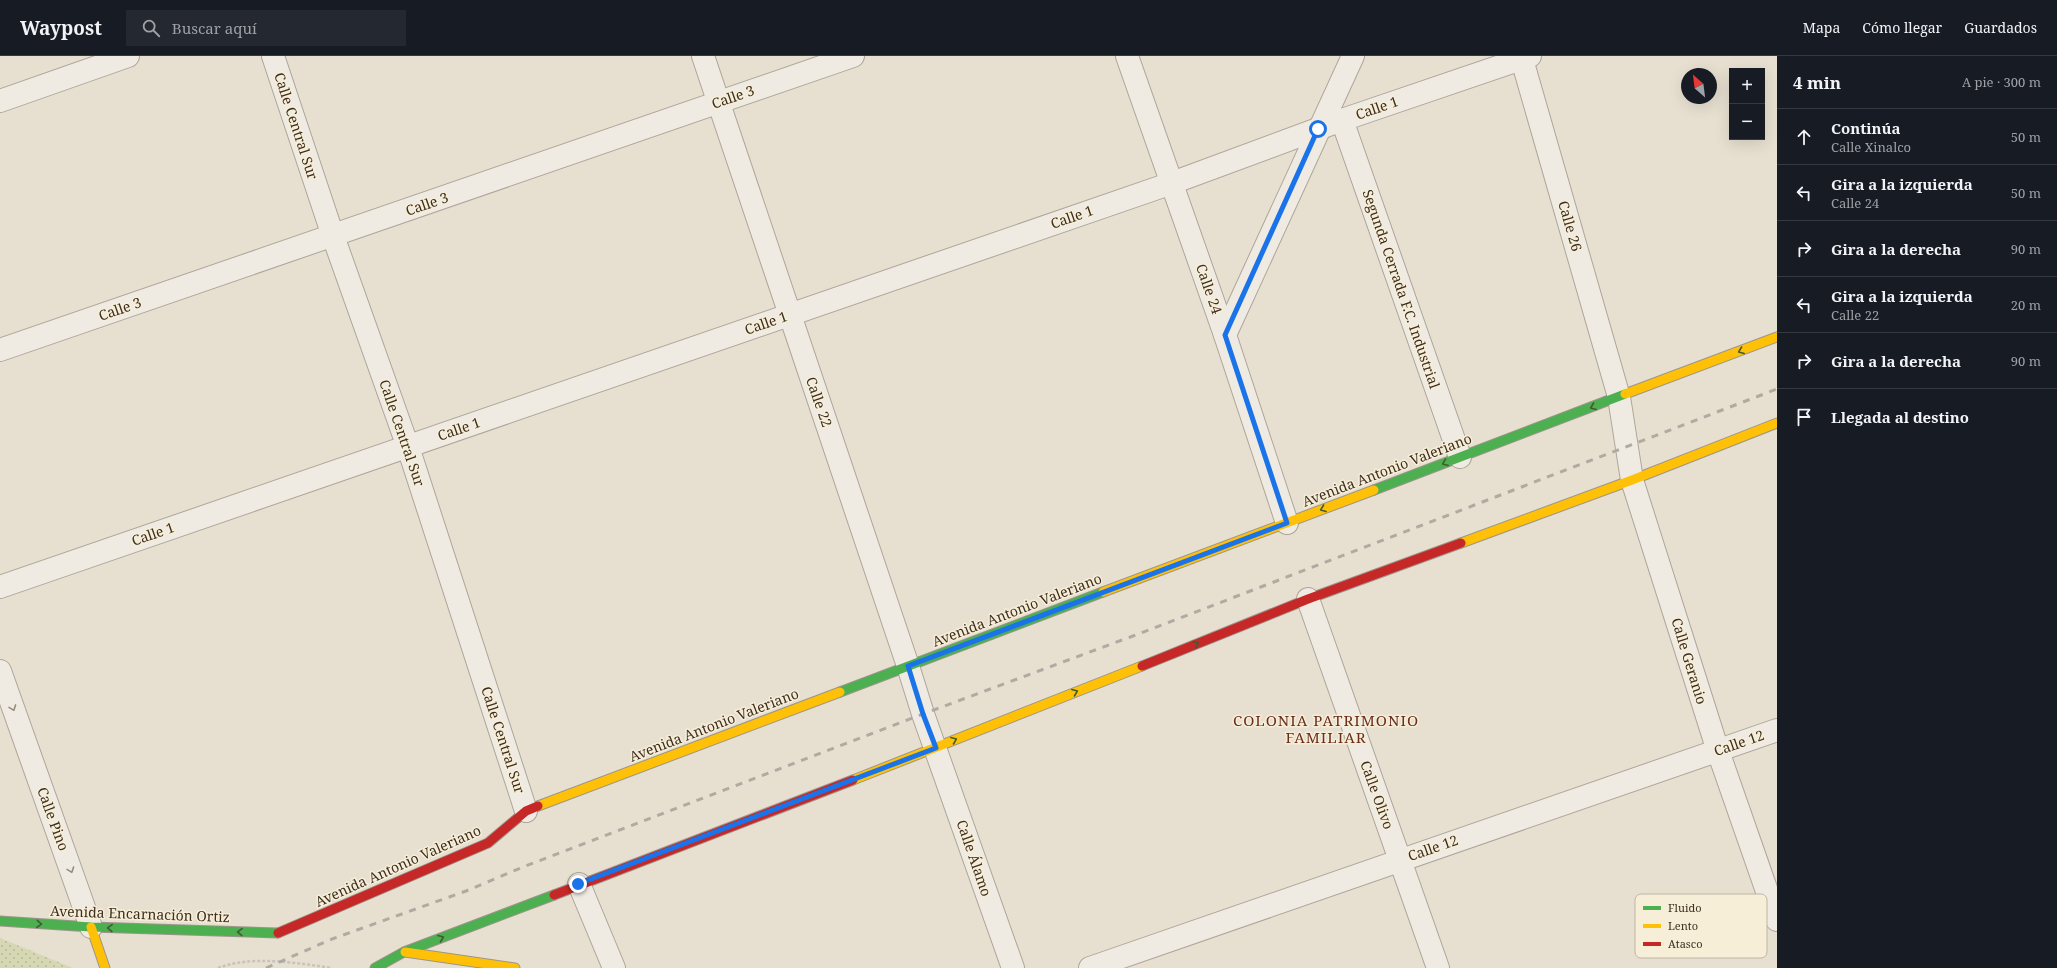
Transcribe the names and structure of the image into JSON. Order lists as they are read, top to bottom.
{
  "streets": {
    "street": [
      "Calle 3",
      "Calle 1",
      "Calle Central Sur",
      "Calle 26",
      "Calle 24",
      "Segunda Cerrada F.C. Industrial",
      "Calle 22",
      "Avenida Antonio Valeriano",
      "Calle Geranio",
      "Calle 12",
      "Calle Olivo",
      "Calle Pino",
      "Calle Álamo",
      "Avenida Encarnación Ortiz"
    ]
  },
  "crossings": [
    ["Calle 3", "Calle Central Sur"],
    ["Calle 3", "Calle 22"],
    ["Calle 1", "Calle Central Sur"],
    ["Calle 1", "Calle 26"],
    ["Calle 1", "Calle 24"],
    ["Calle 1", "Segunda Cerrada F.C. Industrial"],
    ["Calle 1", "Calle 22"],
    ["Calle Central Sur", "Avenida Antonio Valeriano"],
    ["Calle 26", "Avenida Antonio Valeriano"],
    ["Calle 26", "Calle Geranio"],
    ["Calle 24", "Avenida Antonio Valeriano"],
    ["Segunda Cerrada F.C. Industrial", "Avenida Antonio Valeriano"],
    ["Calle 22", "Avenida Antonio Valeriano"],
    ["Calle 22", "Calle Álamo"],
    ["Avenida Antonio Valeriano", "Calle Geranio"],
    ["Avenida Antonio Valeriano", "Avenida Encarnación Ortiz"],
    ["Calle Geranio", "Calle 12"],
    ["Calle 12", "Calle Olivo"],
    ["Calle Pino", "Avenida Encarnación Ortiz"]
  ],
  "one_way": ["Calle Pino"],
  "districts": ["COLONIA PATRIMONIO FAMILIAR"],
  "legend": ["Fluido", "Lento", "Atasco"],
  "north": "top left",
  "page": {
    "header": "Waypost",
    "search": "Buscar aquí",
    "nav": ["Mapa", "Cómo llegar", "Guardados"],
    "heading": ["4 min", "A pie · 300 m"],
    "map_buttons": ["+", "−"],
    "list": [
      ["Continúa", "Calle Xinalco", "50 m"],
      ["Gira a la izquierda", "Calle 24", "50 m"],
      ["Gira a la derecha", "90 m"],
      ["Gira a la izquierda", "Calle 22", "20 m"],
      ["Gira a la derecha", "90 m"],
      "Llegada al destino"
    ]
  }
}
